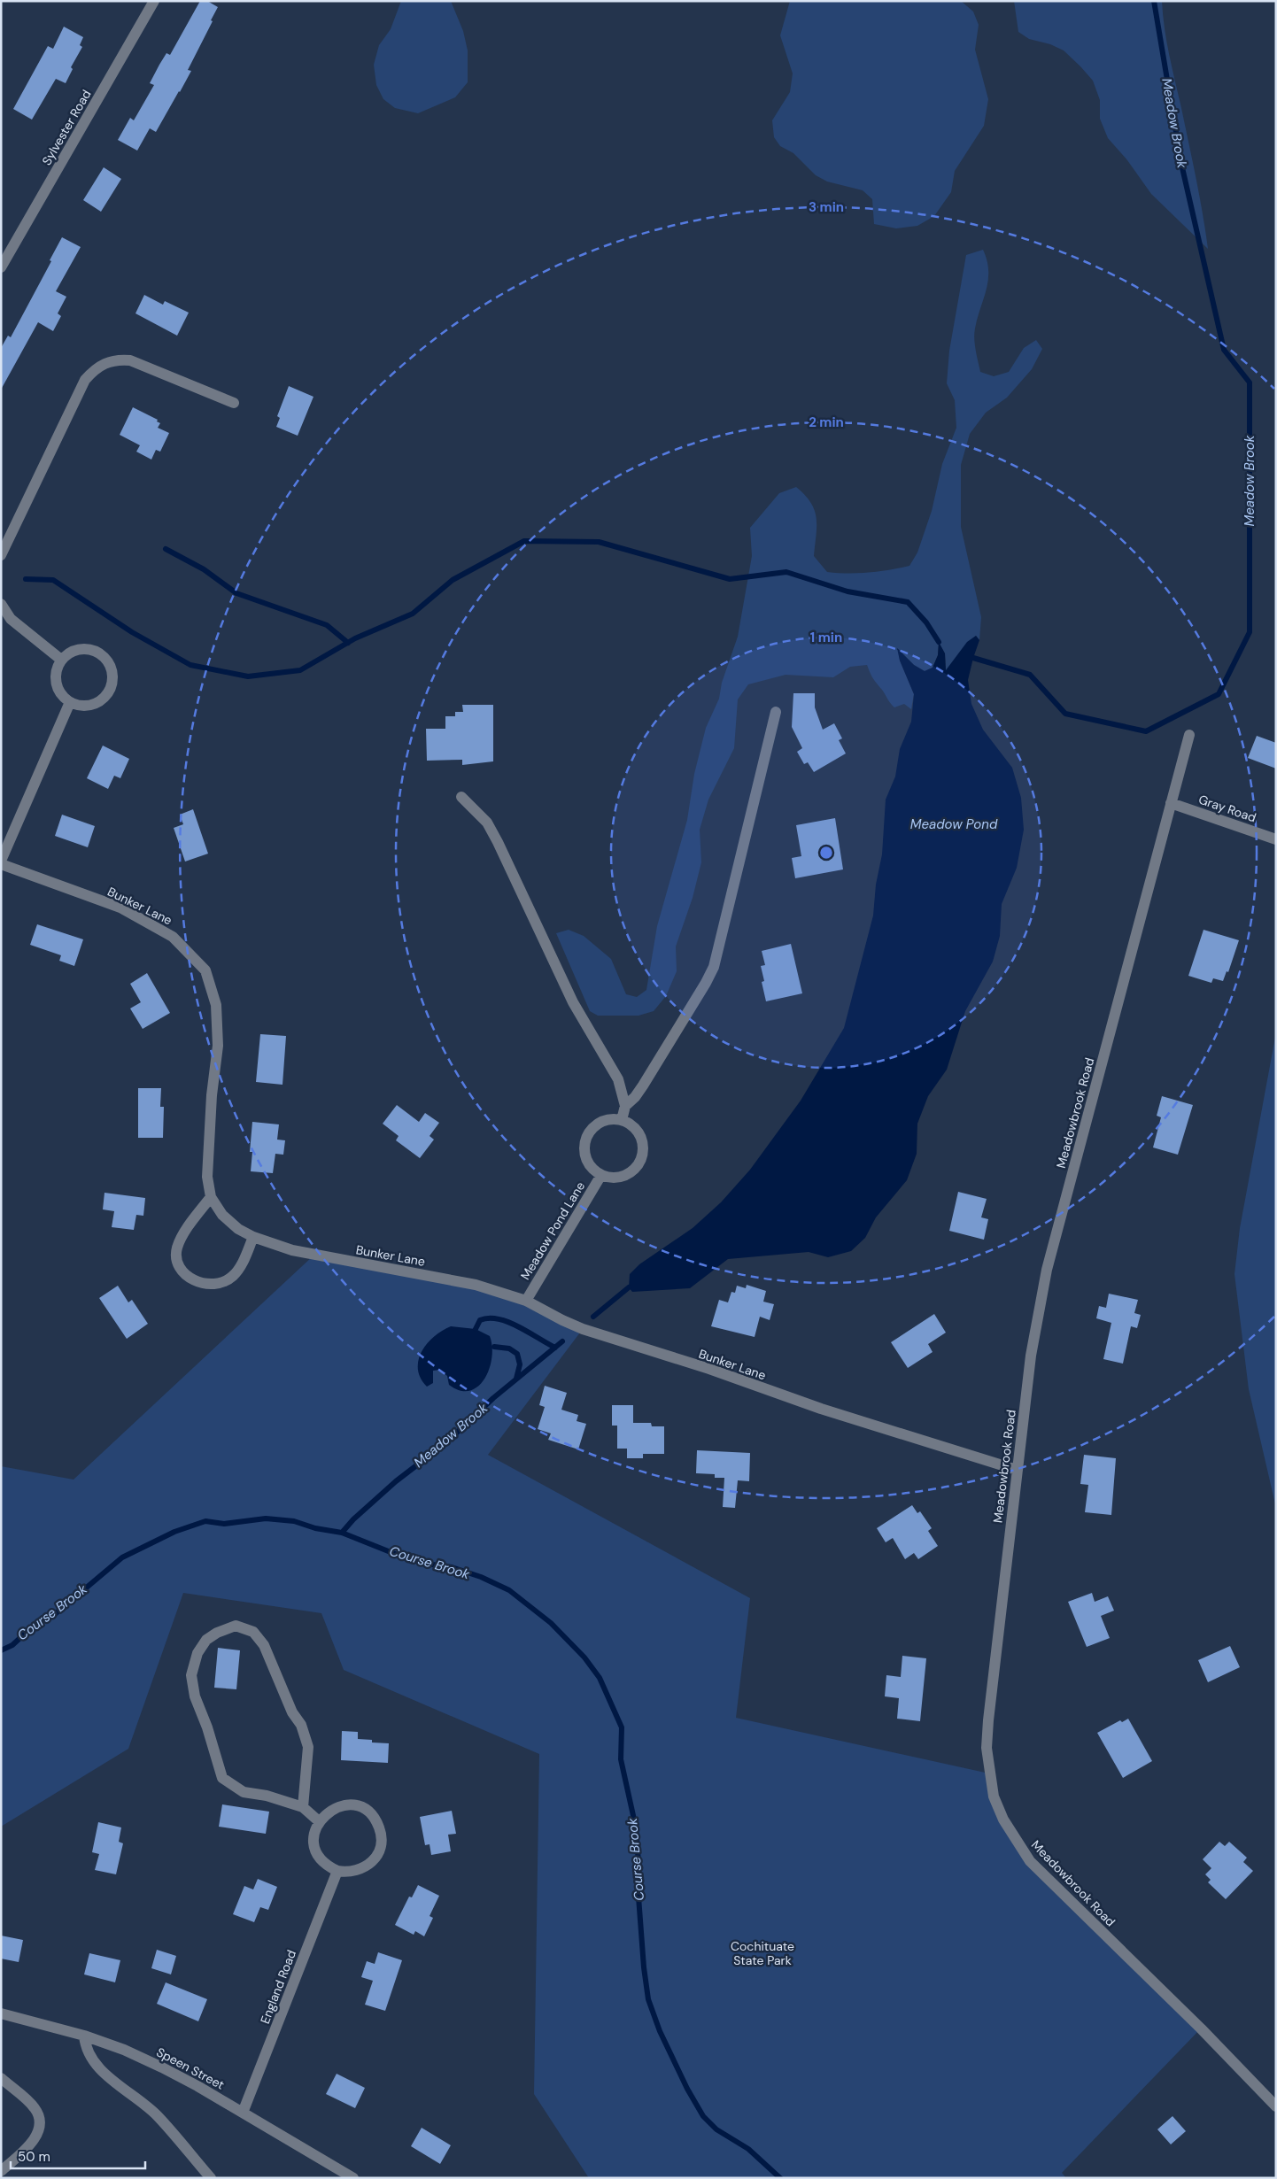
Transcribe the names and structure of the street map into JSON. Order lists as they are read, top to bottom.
{
  "streets": {
    "street": [
      "Sylvester Road",
      "Gray Road",
      "Bunker Lane",
      "Meadowbrook Road",
      "Meadow Pond Lane",
      "England Road",
      "Speen Street"
    ]
  },
  "crossings": [
    ["Gray Road", "Meadowbrook Road"],
    ["Bunker Lane", "Meadowbrook Road"],
    ["Bunker Lane", "Meadow Pond Lane"],
    ["England Road", "Speen Street"]
  ],
  "water": ["Meadow Brook", "Meadow Pond", "Course Brook"],
  "parks": ["Cochituate State Park"],
  "scale_bar": "50 m",
  "rings": ["3 min", "2 min", "1 min"]
}
